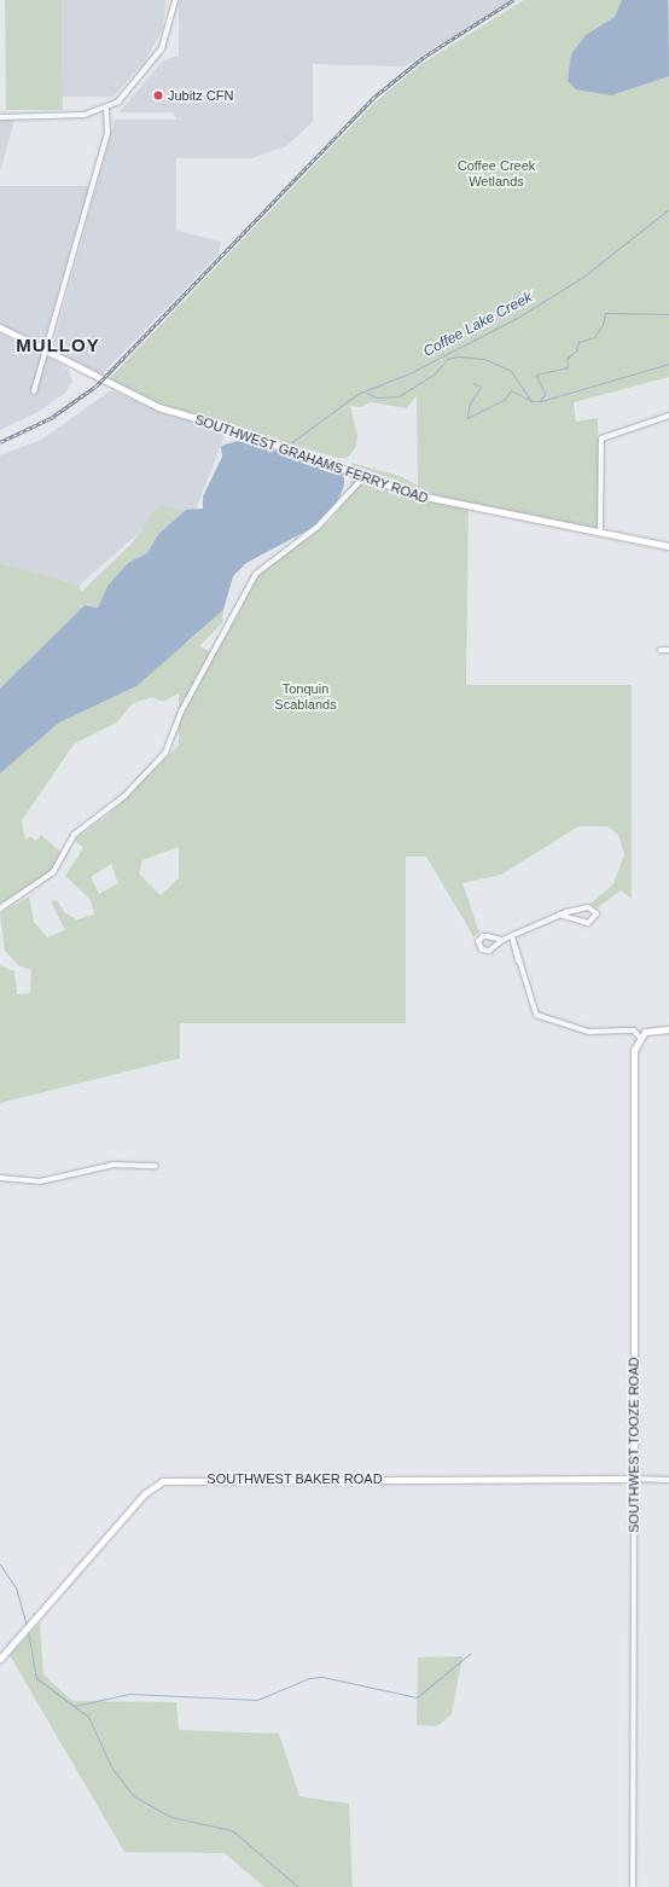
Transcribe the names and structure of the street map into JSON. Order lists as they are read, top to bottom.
{
  "streets": {
    "main road": ["SOUTHWEST GRAHAMS FERRY ROAD", "SOUTHWEST TOOZE ROAD", "SOUTHWEST BAKER ROAD"]
  },
  "crossings": [
    ["SOUTHWEST TOOZE ROAD", "SOUTHWEST BAKER ROAD"]
  ],
  "districts": ["MULLOY"],
  "water": ["Coffee Lake Creek"],
  "parks": ["Coffee Creek Wetlands", "Tonquin Scablands"],
  "places": ["Jubitz CFN"]
}
